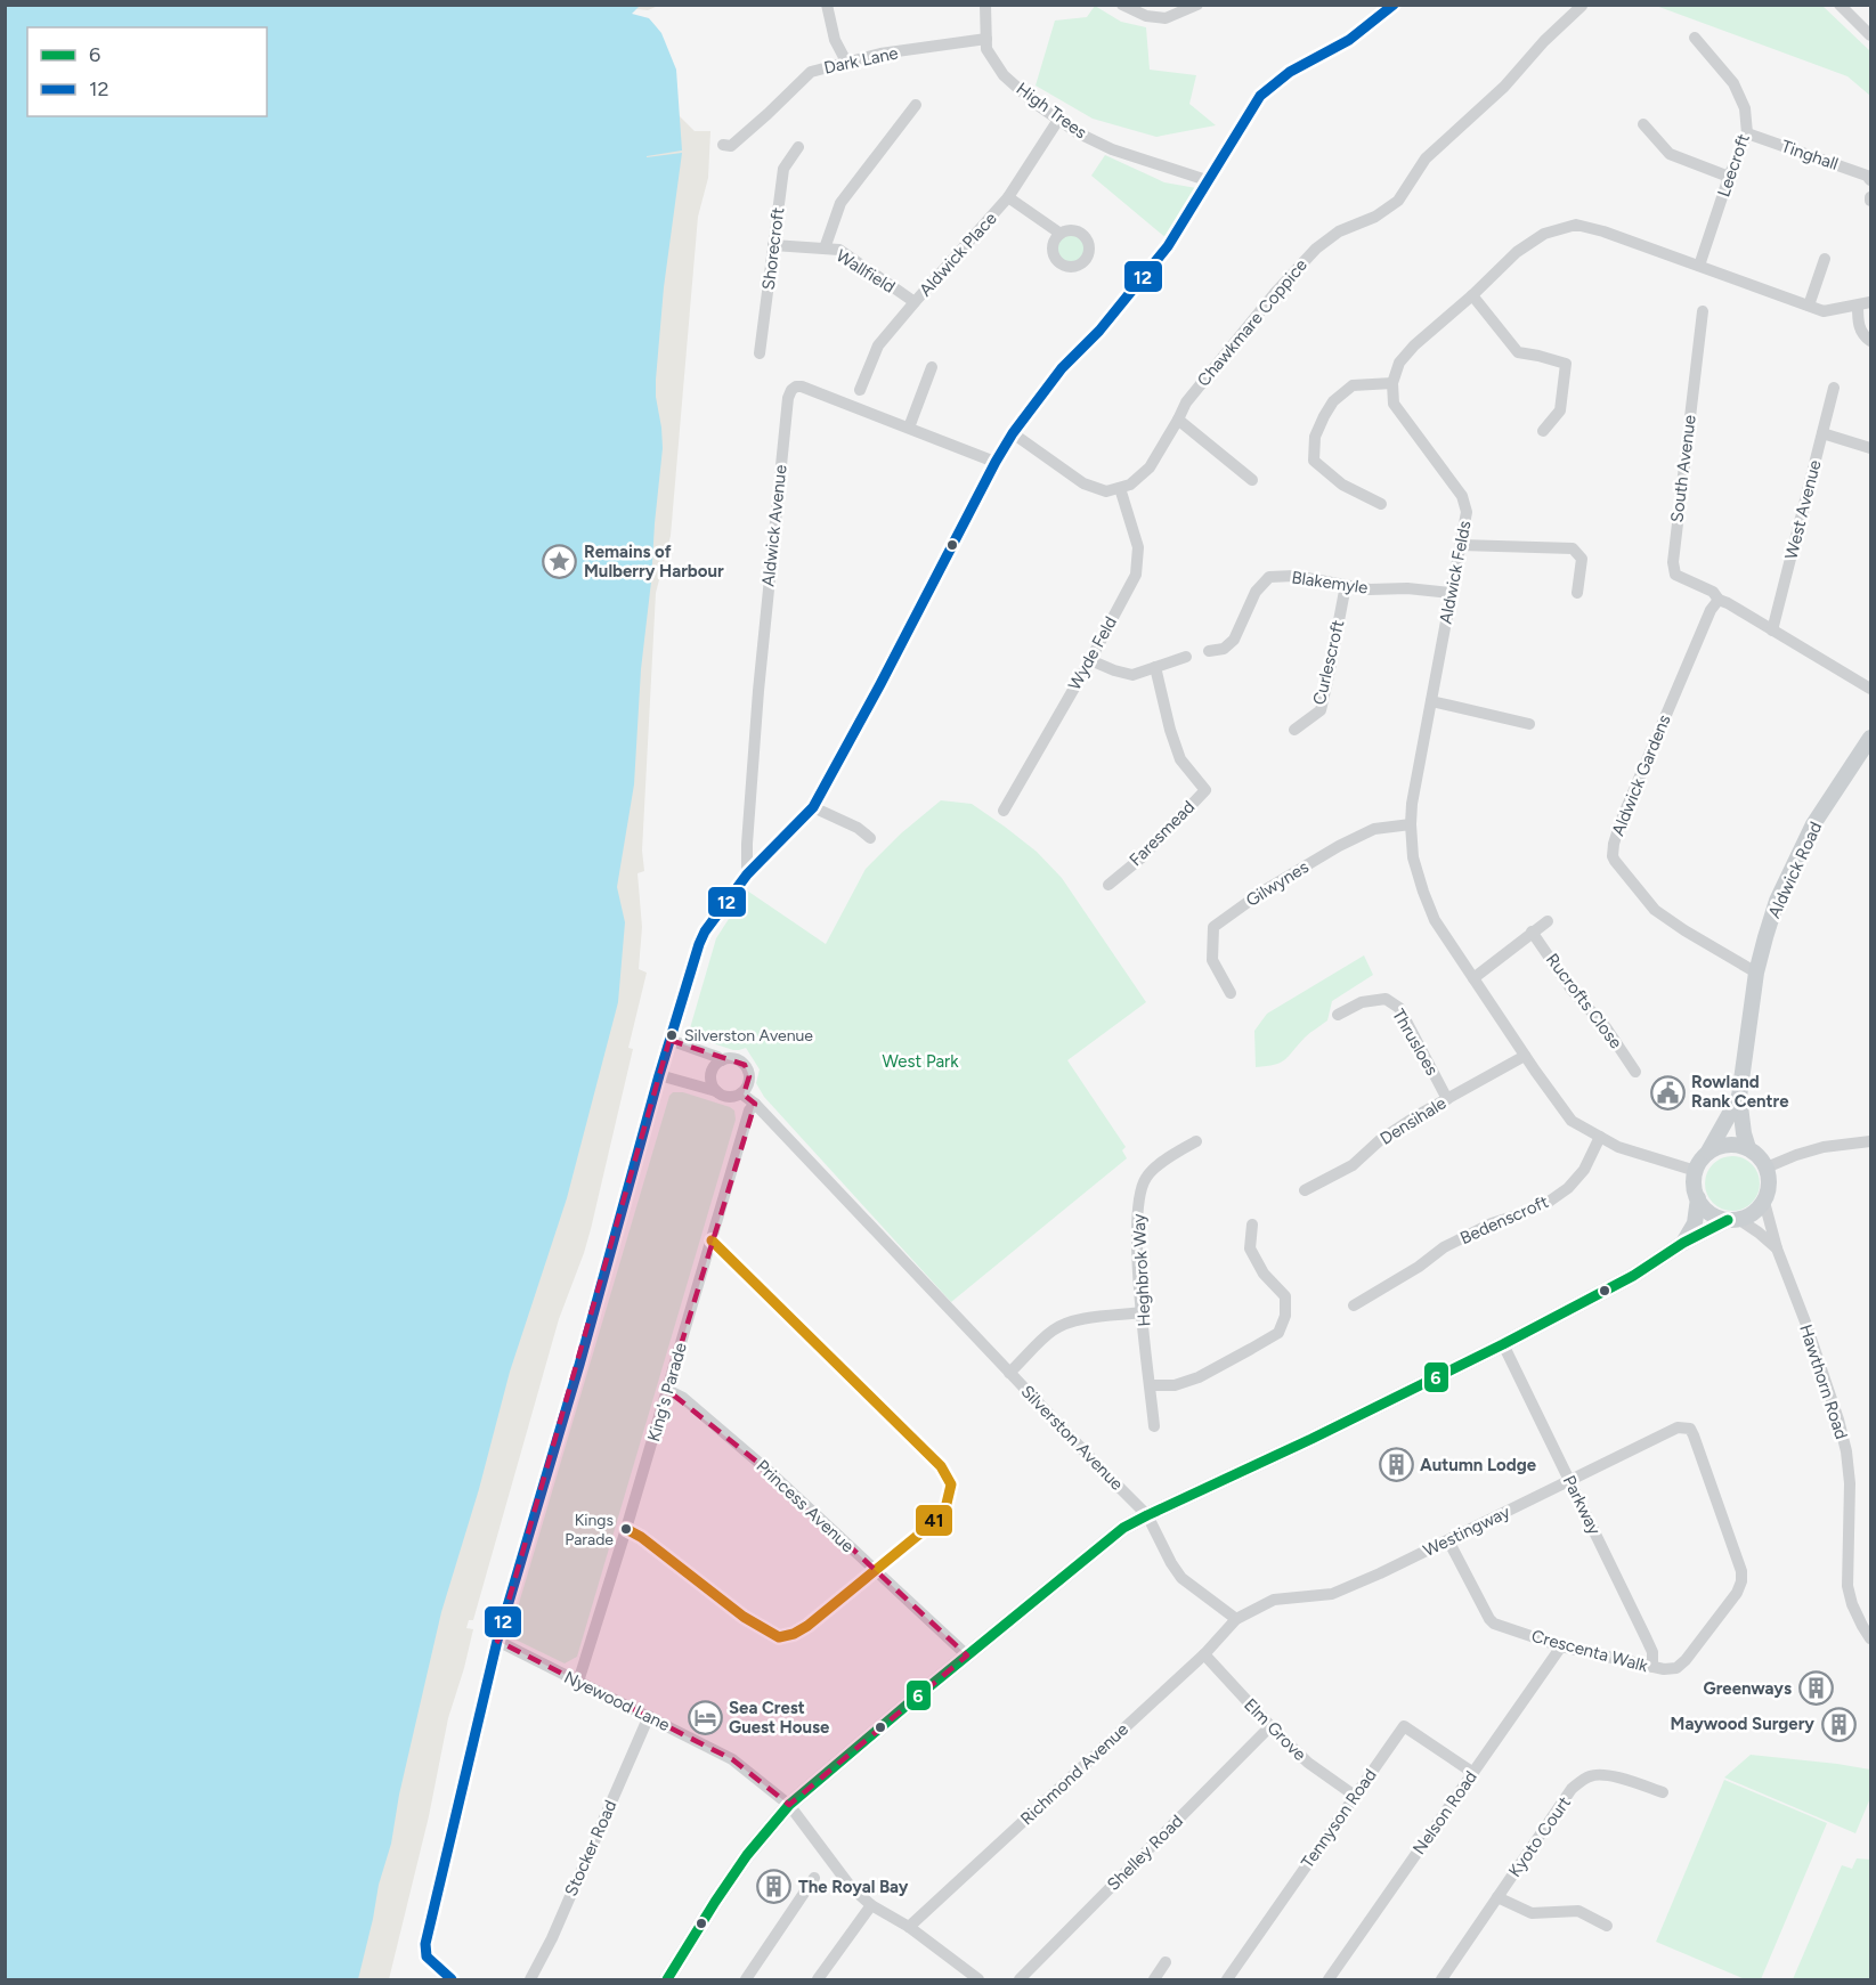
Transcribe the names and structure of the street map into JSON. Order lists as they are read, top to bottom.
{
  "streets": {
    "main road": ["Aldwick Road"],
    "street": [
      "Dark Lane",
      "High Trees",
      "Tinghall",
      "Leecroft",
      "Shorecroft",
      "Aldwick Place",
      "Wallfield",
      "Chawkmare Coppice",
      "South Avenue",
      "West Avenue",
      "Aldwick Avenue",
      "Aldwick Felds",
      "Blakemyle",
      "Wyde Feld",
      "Curlescroft",
      "Aldwick Gardens",
      "Faresmead",
      "Gilwynes",
      "Rucrofts Close",
      "Thrusloes",
      "Densihale",
      "Bedenscroft",
      "Heghbrok Way",
      "Hawthorn Road",
      "King's Parade",
      "Silverston Avenue",
      "Parkway",
      "Princess Avenue",
      "Westingway",
      "Crescenta Walk",
      "Nyewood Lane",
      "Elm Grove",
      "Richmond Avenue",
      "Nelson Road",
      "Tennyson Road",
      "Kyoto Court",
      "Stocker Road",
      "Shelley Road"
    ]
  },
  "crossings": [
    ["Dark Lane", "High Trees"],
    ["High Trees", "Aldwick Place"],
    ["Tinghall", "Leecroft"],
    ["Shorecroft", "Wallfield"],
    ["Aldwick Place", "Wallfield"],
    ["Chawkmare Coppice", "Wyde Feld"],
    ["South Avenue", "Aldwick Gardens"],
    ["Aldwick Felds", "Blakemyle"],
    ["Aldwick Felds", "Gilwynes"],
    ["Aldwick Felds", "Densihale"],
    ["Aldwick Felds", "Bedenscroft"],
    ["Aldwick Felds", "Hawthorn Road"],
    ["Blakemyle", "Curlescroft"],
    ["Aldwick Gardens", "Aldwick Road"],
    ["Thrusloes", "Densihale"],
    ["King's Parade", "Silverston Avenue"],
    ["King's Parade", "Princess Avenue"],
    ["King's Parade", "Nyewood Lane"],
    ["Silverston Avenue", "Westingway"],
    ["Silverston Avenue", "Richmond Avenue"],
    ["Parkway", "Westingway"],
    ["Parkway", "Crescenta Walk"],
    ["Westingway", "Crescenta Walk"],
    ["Westingway", "Richmond Avenue"],
    ["Crescenta Walk", "Nelson Road"],
    ["Nyewood Lane", "Richmond Avenue"],
    ["Nyewood Lane", "Stocker Road"],
    ["Elm Grove", "Richmond Avenue"],
    ["Elm Grove", "Tennyson Road"],
    ["Elm Grove", "Shelley Road"],
    ["Nelson Road", "Tennyson Road"]
  ],
  "parks": ["West Park"],
  "places": {
    "place": ["Remains of Mulberry Harbour"],
    "other": ["Silverston Avenue", "Kings Parade"],
    "public building": ["Rowland Rank Centre"],
    "building": [
      "Autumn Lodge",
      "Greenways",
      "Maywood Surgery",
      "The Royal Bay"
    ],
    "hotel": ["Sea Crest Guest House"]
  },
  "lines": ["transit line 12", "transit line 6", "transit line 41"],
  "legend": ["6", "12"]
}
